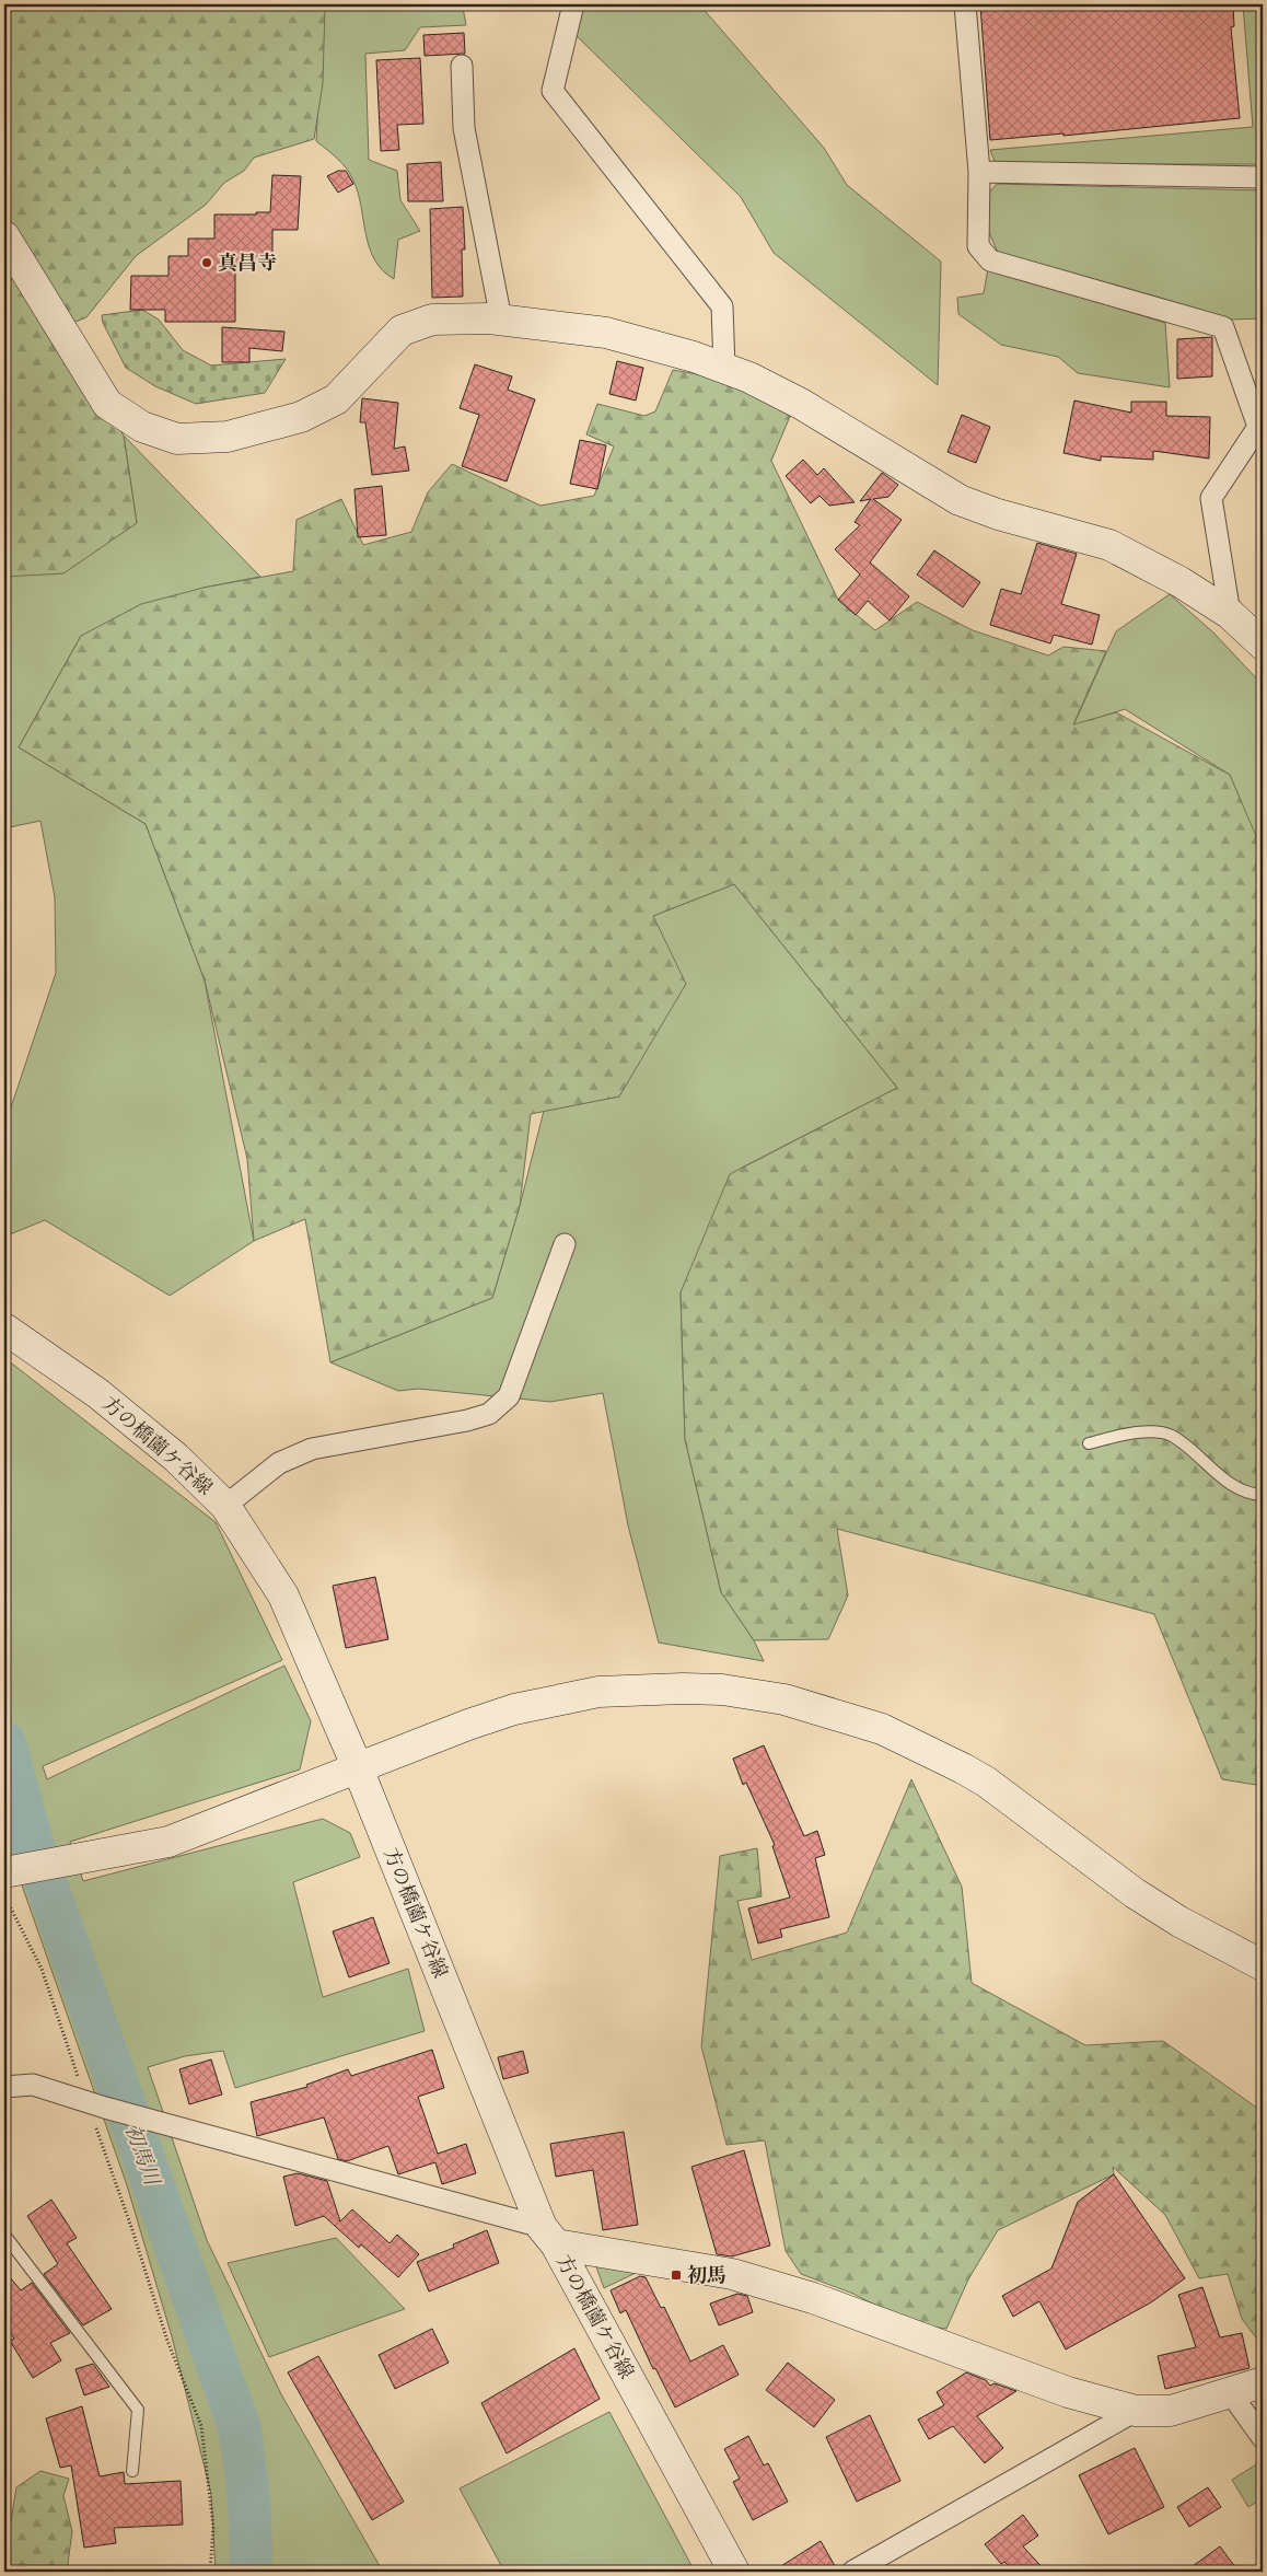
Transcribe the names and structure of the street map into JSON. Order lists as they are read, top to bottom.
{
  "streets": {
    "street": ["方の橋薗ケ谷線"]
  },
  "water": ["初馬川"],
  "places": {
    "other": ["真昌寺"],
    "transit": ["初馬"]
  }
}
